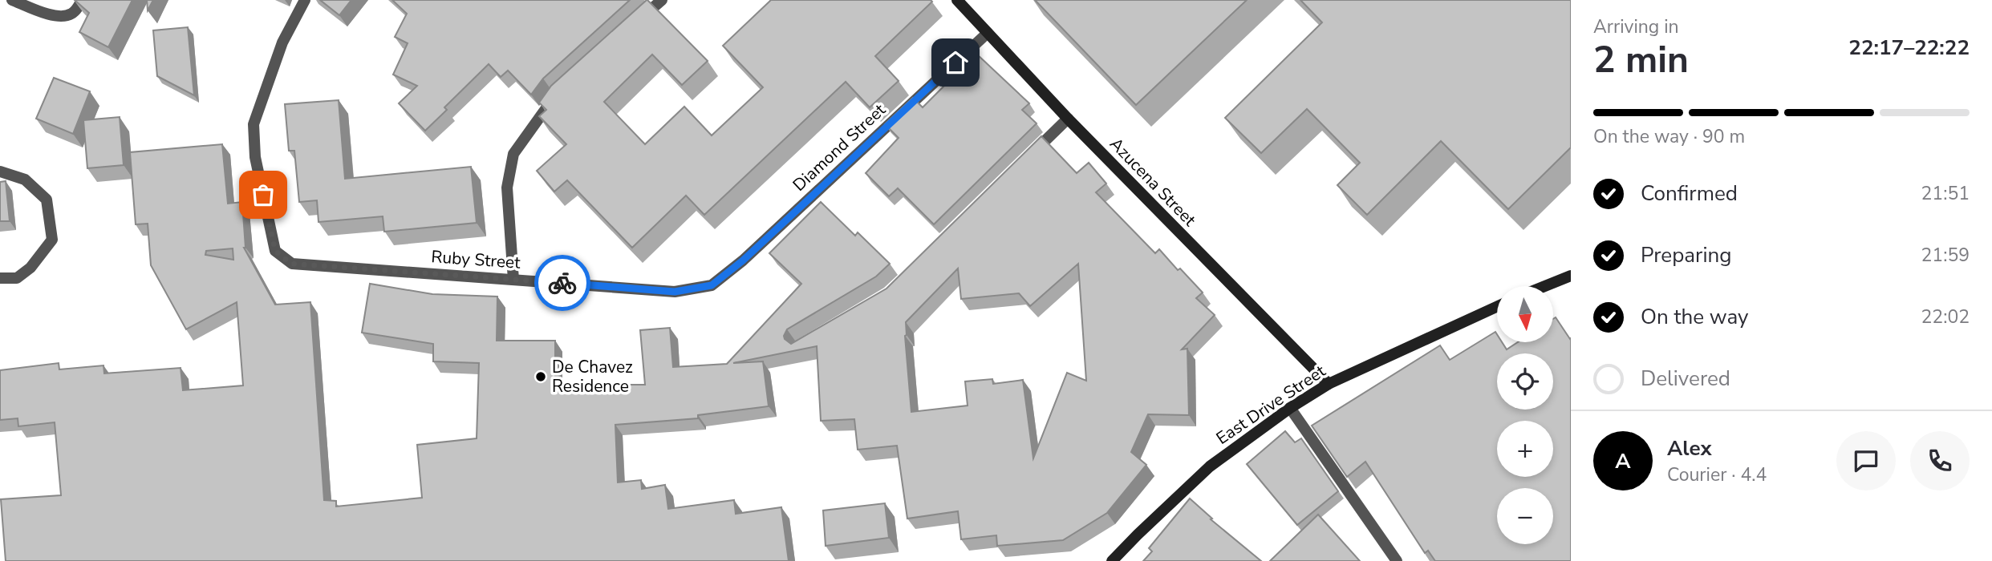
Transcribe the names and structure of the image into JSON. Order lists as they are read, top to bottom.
{
  "streets": {
    "street": [
      "Diamond Street",
      "Azucena Street",
      "Ruby Street",
      "East Drive Street"
    ]
  },
  "crossings": [
    ["Diamond Street", "Azucena Street"],
    ["Diamond Street", "Ruby Street"],
    ["Azucena Street", "East Drive Street"]
  ],
  "places": ["De Chavez Residence"],
  "north": "bottom",
  "page": {
    "heading": ["2 min", "Arriving in", "22:17–22:22"],
    "panel": ["Alex", "Courier · 4.4"],
    "bar": "On the way · 90 m",
    "list": [
      ["Confirmed", "21:51"],
      ["Preparing", "21:59"],
      ["On the way", "22:02"],
      "Delivered"
    ],
    "map_buttons": ["+", "−"],
    "round": "A"
  }
}
